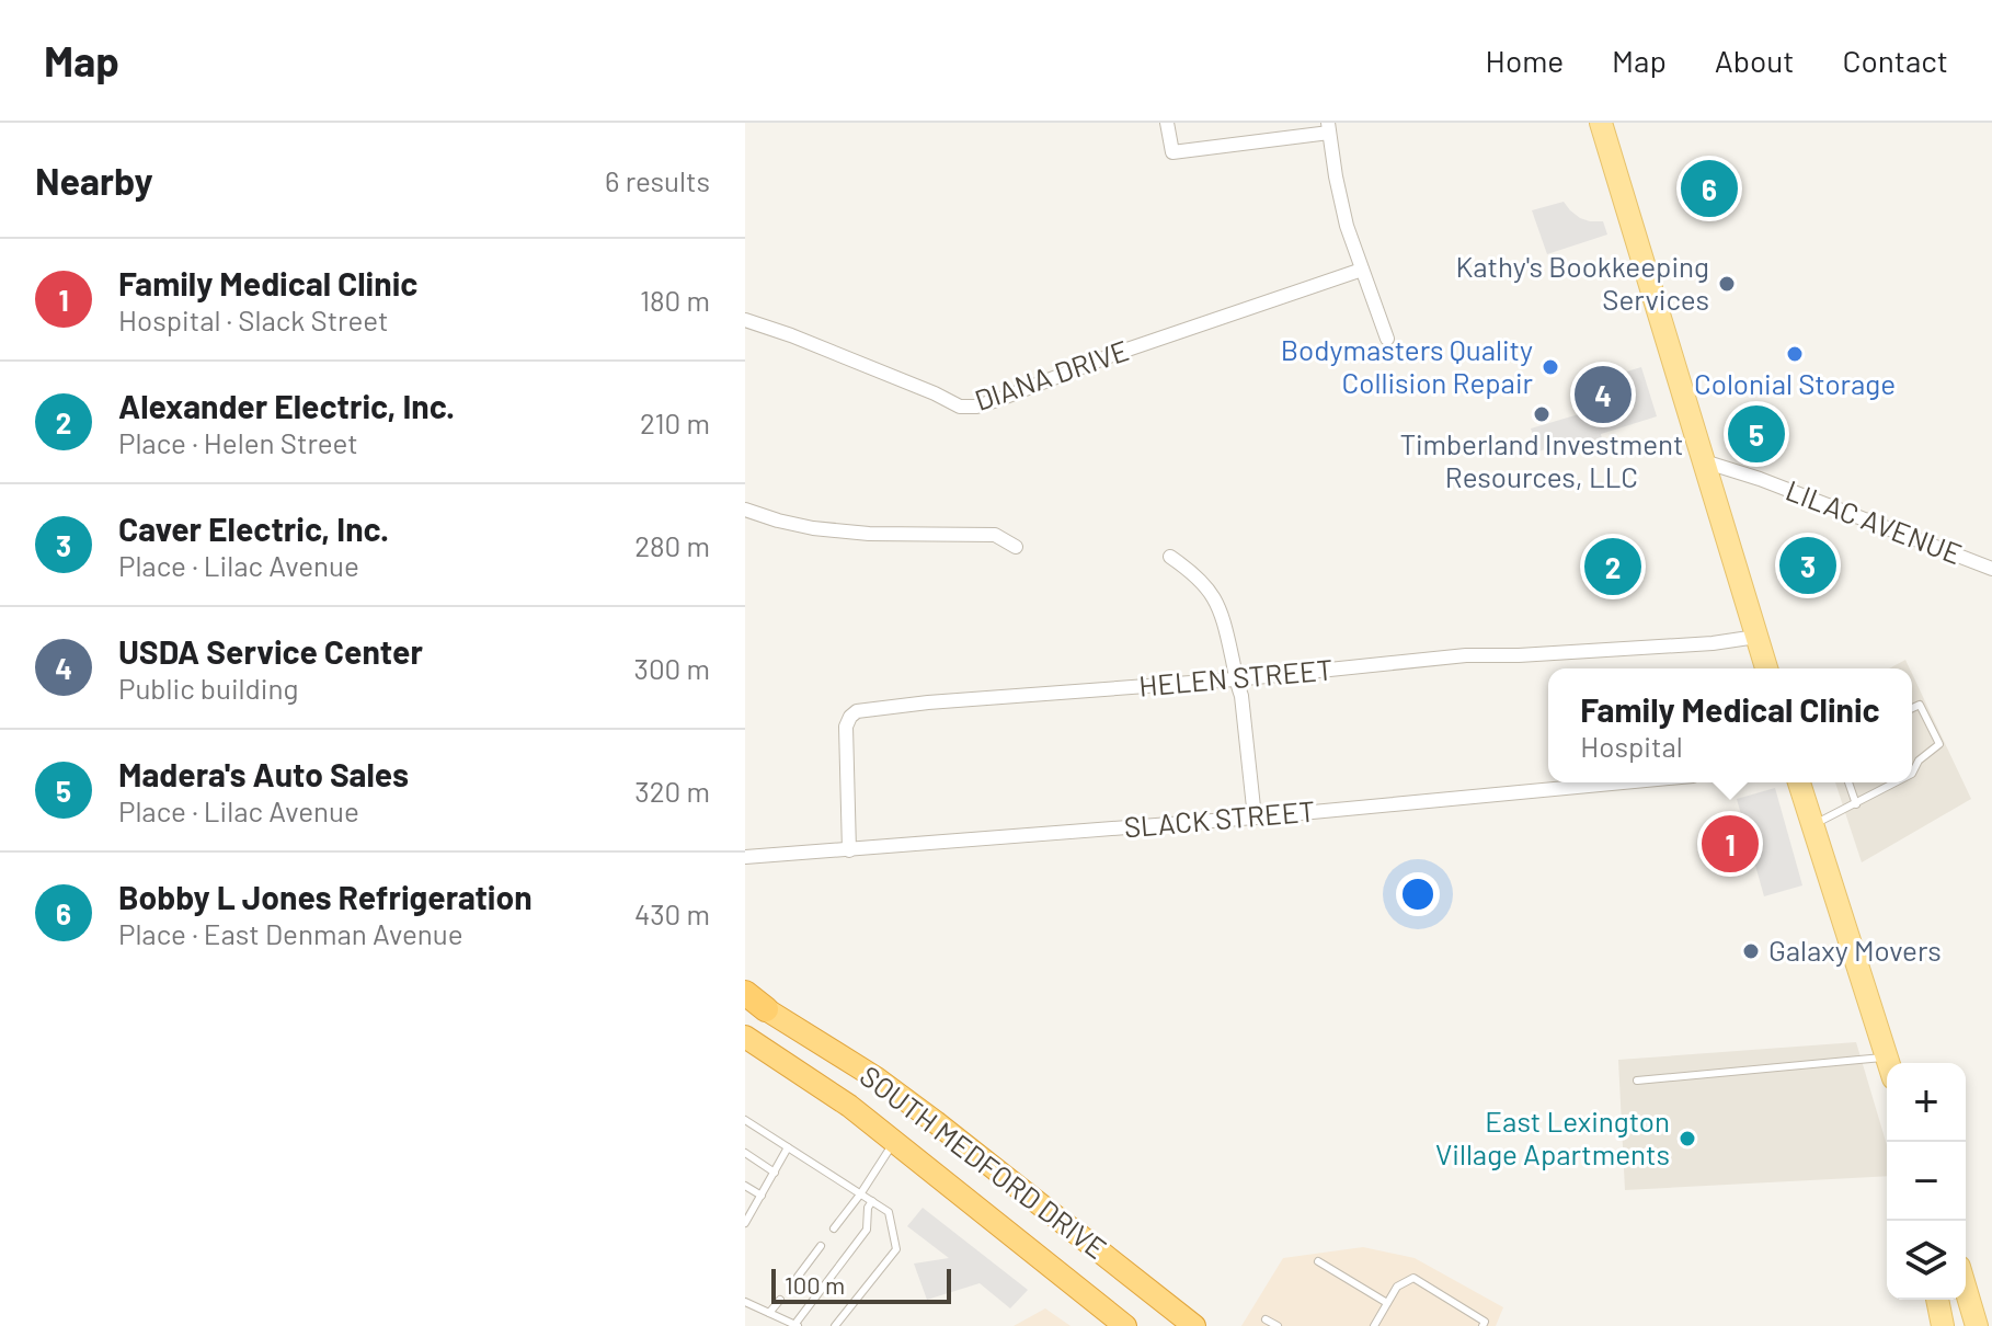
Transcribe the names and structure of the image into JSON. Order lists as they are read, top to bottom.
{
  "streets": {
    "highway": ["SOUTH MEDFORD DRIVE"],
    "street": [
      "DIANA DRIVE",
      "LILAC AVENUE",
      "HELEN STREET",
      "SLACK STREET"
    ]
  },
  "crossings": [
    ["HELEN STREET", "SLACK STREET"]
  ],
  "places": [
    "Kathy's Bookkeeping Services",
    "Colonial Storage",
    "Bodymasters Quality Collision Repair",
    "Timberland Investment Resources, LLC",
    "Galaxy Movers",
    "East Lexington Village Apartments"
  ],
  "scale_bar": "100 m",
  "page": {
    "header": "Map",
    "nav": [
      "Home",
      "Map",
      "About",
      "Contact"
    ],
    "heading": ["Nearby", "6 results"],
    "pins": [
      "6",
      "4",
      "5",
      "3",
      "2",
      "1"
    ],
    "list": [
      {
        "mark": "1",
        "name": "Family Medical Clinic",
        "note": "Hospital · Slack Street",
        "value": "180 m"
      },
      {
        "mark": "2",
        "name": "Alexander Electric, Inc.",
        "note": "Place · Helen Street",
        "value": "210 m"
      },
      {
        "mark": "3",
        "name": "Caver Electric, Inc.",
        "note": "Place · Lilac Avenue",
        "value": "280 m"
      },
      {
        "mark": "4",
        "name": "USDA Service Center",
        "note": "Public building",
        "value": "300 m"
      },
      {
        "mark": "5",
        "name": "Madera's Auto Sales",
        "note": "Place · Lilac Avenue",
        "value": "320 m"
      },
      {
        "mark": "6",
        "name": "Bobby L Jones Refrigeration",
        "note": "Place · East Denman Avenue",
        "value": "430 m"
      }
    ],
    "popup": ["Family Medical Clinic", "Hospital"],
    "map_buttons": ["+", "−"],
    "scale": "100 m"
  }
}
